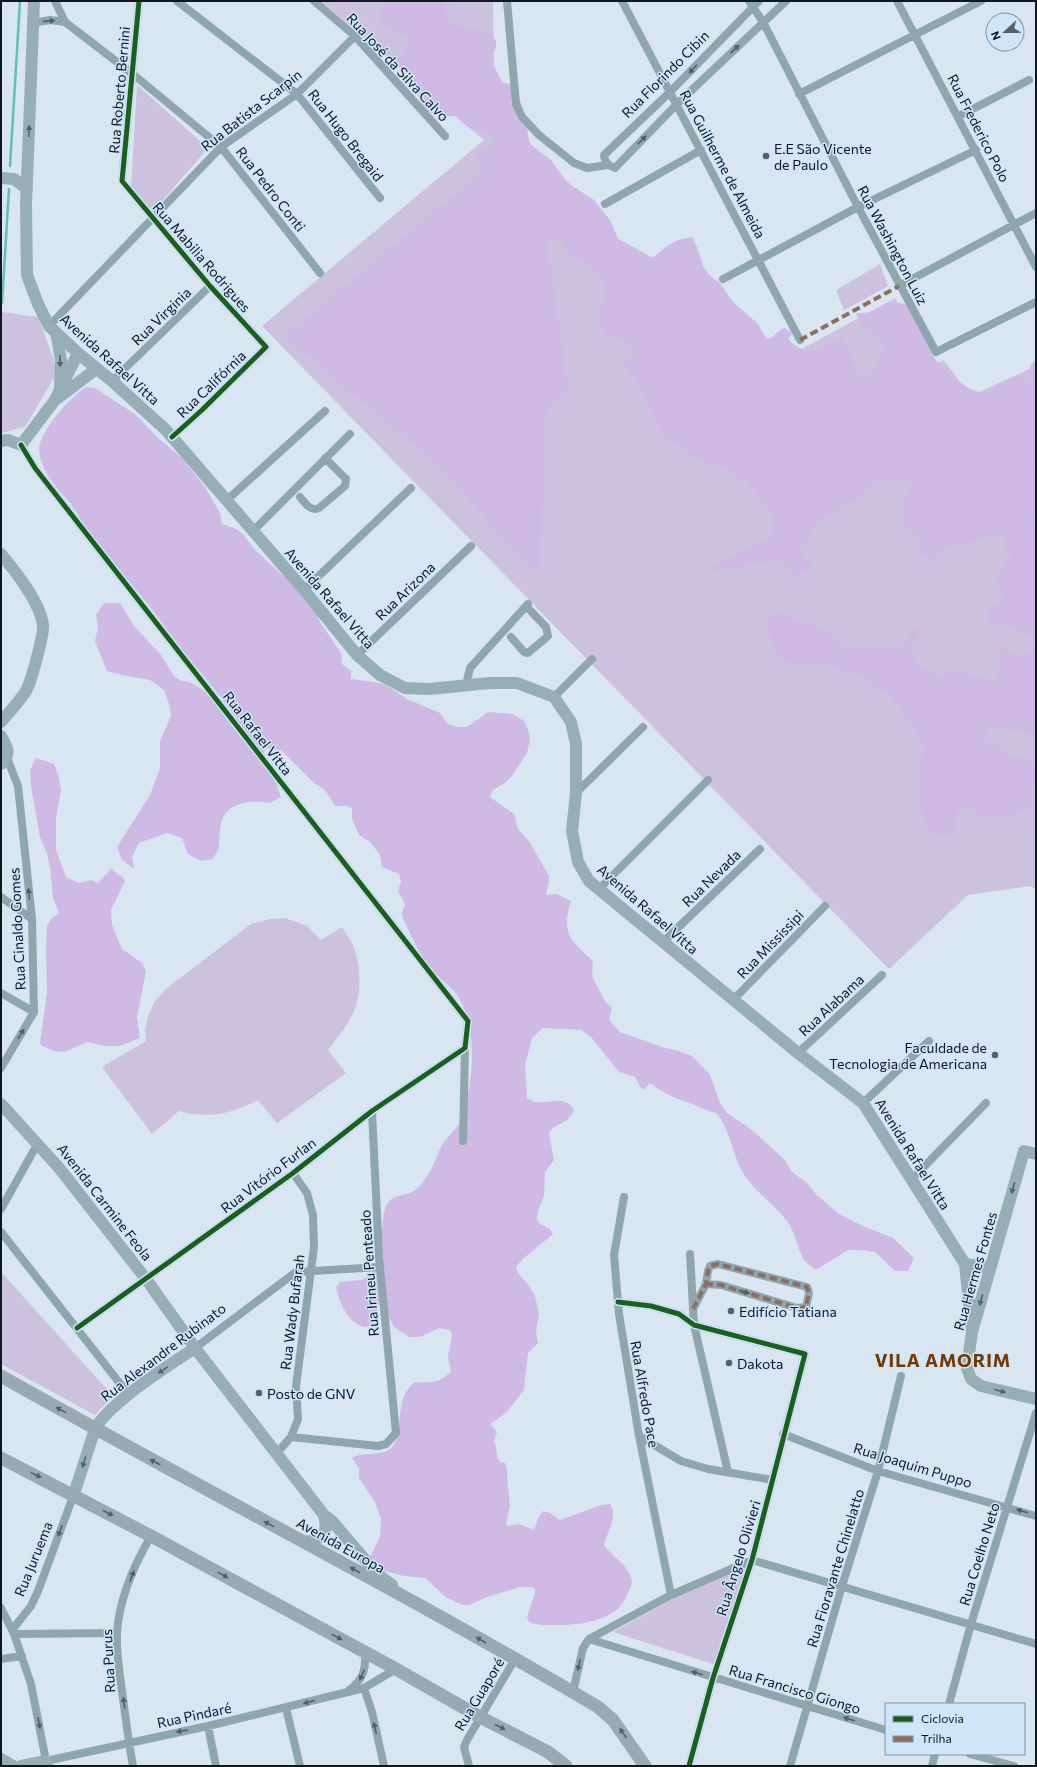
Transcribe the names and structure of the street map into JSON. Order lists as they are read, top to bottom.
{
  "streets": {
    "main road": [
      "Avenida Rafael Vitta",
      "Avenida Carmine Feola",
      "Rua Hermes Fontes",
      "Rua Alexandre Rubinato",
      "Avenida Europa"
    ],
    "street": [
      "Rua José da Silva Calvo",
      "Rua Florindo Cibin",
      "Rua Roberto Bernini",
      "Rua Batista Scarpin",
      "Rua Frederico Polo",
      "Rua Hugo Bregaid",
      "Rua Guilherme de Almeida",
      "Rua Pedro Conti",
      "Rua Washington Luiz",
      "Rua Mabilia Rodrigues",
      "Rua Virginia",
      "Rua Califórnia",
      "Rua Arizona",
      "Rua Rafael Vitta",
      "Rua Nevada",
      "Rua Cinaldo Gomes",
      "Rua Mississipi",
      "Rua Alabama",
      "Rua Vitório Furlan",
      "Rua Irineu Penteado",
      "Rua Wady Bufarah",
      "Rua Alfredo Pace",
      "Rua Joaquim Puppo",
      "Rua Coelho Neto",
      "Rua Ângelo Olivieri",
      "Rua Juruema",
      "Rua Fioravante Chinelatto",
      "Rua Purus",
      "Rua Francisco Giongo",
      "Rua Guaporé",
      "Rua Pindaré"
    ]
  },
  "crossings": [
    ["Rua José da Silva Calvo", "Rua Batista Scarpin"],
    ["Rua Florindo Cibin", "Rua Guilherme de Almeida"],
    ["Rua Florindo Cibin", "Rua Washington Luiz"],
    ["Rua Roberto Bernini", "Rua Pedro Conti"],
    ["Rua Roberto Bernini", "Rua Mabilia Rodrigues"],
    ["Rua Batista Scarpin", "Rua Hugo Bregaid"],
    ["Rua Batista Scarpin", "Rua Pedro Conti"],
    ["Rua Batista Scarpin", "Rua Mabilia Rodrigues"],
    ["Rua Batista Scarpin", "Avenida Rafael Vitta"],
    ["Rua Mabilia Rodrigues", "Rua Virginia"],
    ["Rua Mabilia Rodrigues", "Rua Califórnia"],
    ["Rua Virginia", "Avenida Rafael Vitta"],
    ["Avenida Rafael Vitta", "Rua Califórnia"],
    ["Avenida Rafael Vitta", "Rua Arizona"],
    ["Avenida Rafael Vitta", "Rua Nevada"],
    ["Avenida Rafael Vitta", "Rua Mississipi"],
    ["Avenida Rafael Vitta", "Rua Alabama"],
    ["Avenida Rafael Vitta", "Rua Hermes Fontes"],
    ["Rua Rafael Vitta", "Rua Vitório Furlan"],
    ["Rua Vitório Furlan", "Avenida Carmine Feola"],
    ["Rua Vitório Furlan", "Rua Irineu Penteado"],
    ["Rua Vitório Furlan", "Rua Wady Bufarah"],
    ["Avenida Carmine Feola", "Rua Wady Bufarah"],
    ["Avenida Carmine Feola", "Rua Alexandre Rubinato"],
    ["Avenida Carmine Feola", "Avenida Europa"],
    ["Rua Irineu Penteado", "Rua Wady Bufarah"],
    ["Rua Irineu Penteado", "Rua Alexandre Rubinato"],
    ["Rua Wady Bufarah", "Rua Alexandre Rubinato"],
    ["Rua Alexandre Rubinato", "Avenida Europa"],
    ["Rua Alexandre Rubinato", "Rua Juruema"],
    ["Rua Joaquim Puppo", "Rua Coelho Neto"],
    ["Rua Joaquim Puppo", "Rua Ângelo Olivieri"],
    ["Rua Joaquim Puppo", "Rua Fioravante Chinelatto"],
    ["Avenida Europa", "Rua Guaporé"],
    ["Rua Ângelo Olivieri", "Rua Francisco Giongo"],
    ["Rua Fioravante Chinelatto", "Rua Francisco Giongo"],
    ["Rua Purus", "Rua Pindaré"]
  ],
  "one_way": [
    "Rua Cinaldo Gomes",
    "Rua Hermes Fontes",
    "Rua Juruema",
    "Rua Purus",
    "Rua Francisco Giongo",
    "Rua Pindaré"
  ],
  "districts": ["VILA AMORIM"],
  "places": [
    "E.E São Vicente de Paulo",
    "Faculdade de Tecnologia de Americana",
    "Edifício Tatiana",
    "Dakota",
    "Posto de GNV"
  ],
  "legend": ["Ciclovia", "Trilha"],
  "north": "left"
}
